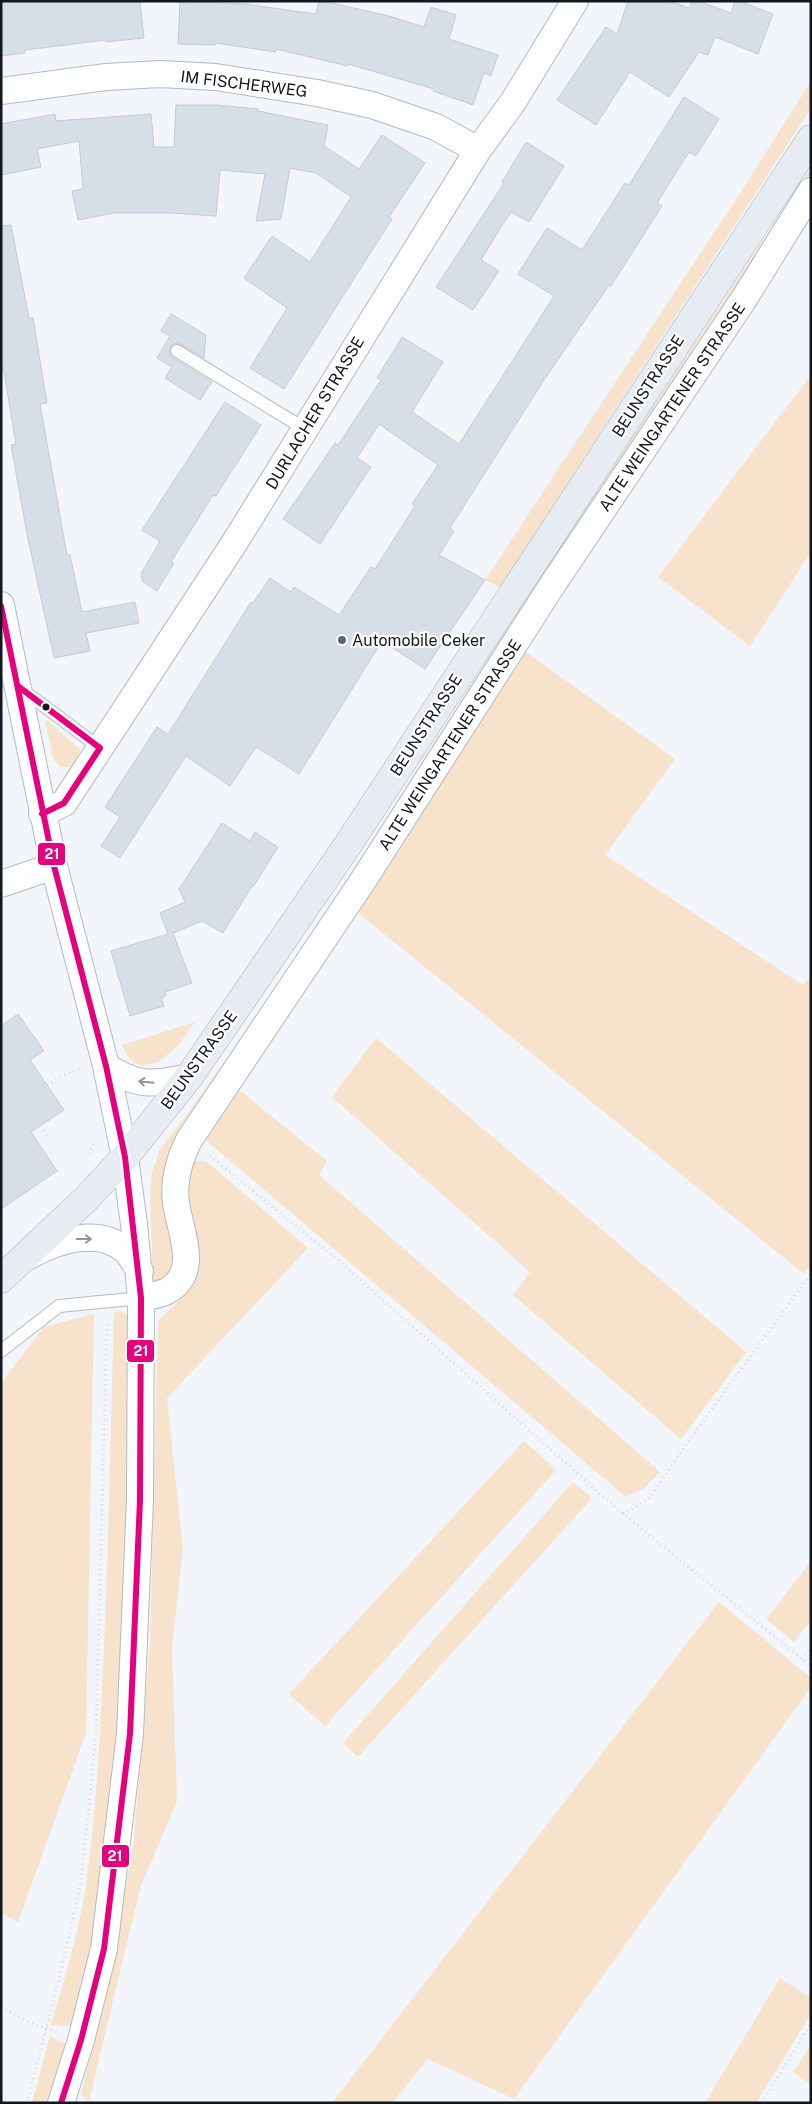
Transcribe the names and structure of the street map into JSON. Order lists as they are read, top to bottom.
{
  "streets": {
    "main road": ["BEUNSTRASSE"],
    "street": ["IM FISCHERWEG", "ALTE WEINGARTENER STRASSE", "DURLACHER STRASSE"]
  },
  "crossings": [
    ["IM FISCHERWEG", "DURLACHER STRASSE"]
  ],
  "places": ["Automobile Ceker"],
  "lines": ["transit line 21"]
}
